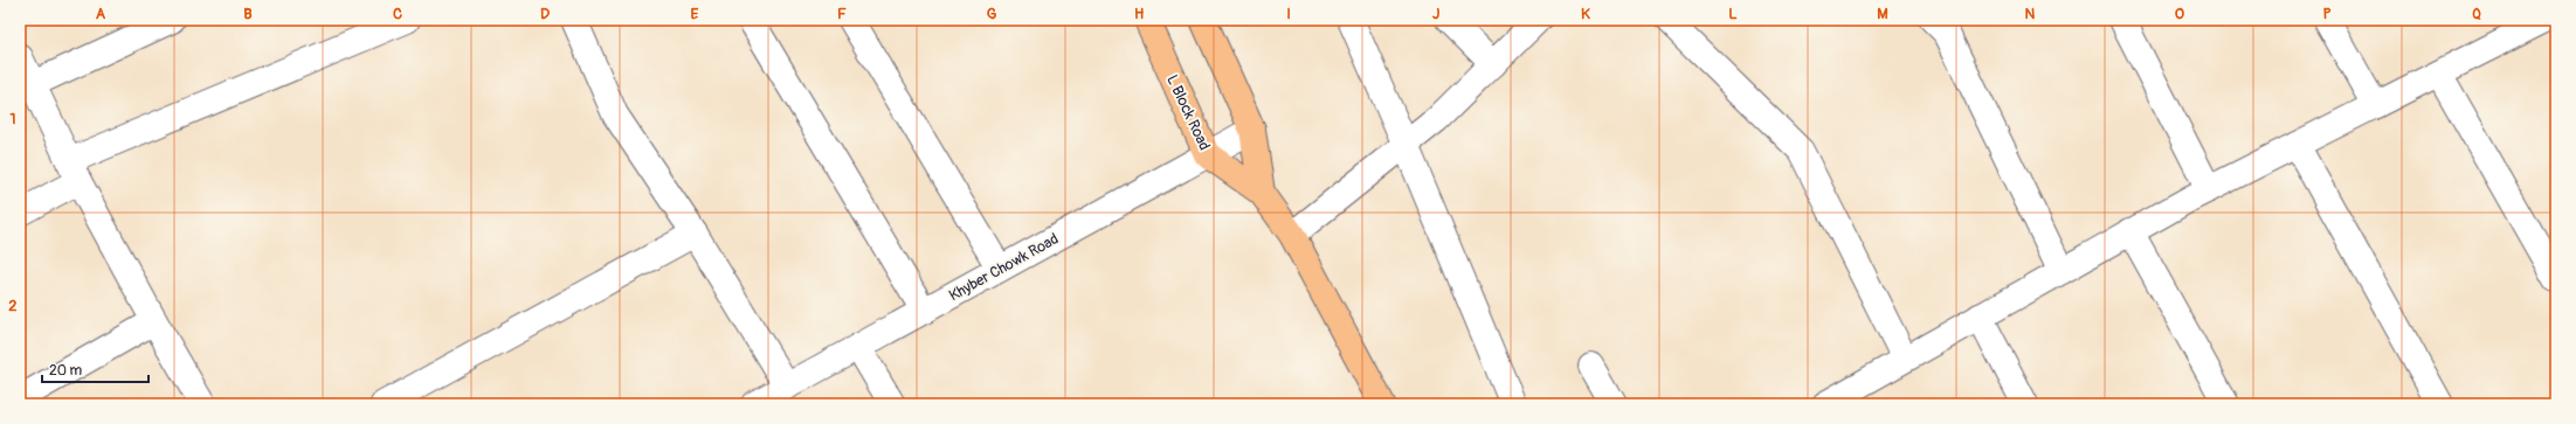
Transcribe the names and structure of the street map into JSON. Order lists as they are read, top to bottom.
{
  "streets": {
    "main road": ["L Block Road"],
    "street": ["Khyber Chowk Road"]
  },
  "crossings": [
    ["L Block Road", "Khyber Chowk Road"]
  ],
  "scale_bar": "20 m",
  "grid": {
    "columns": [
      "A",
      "B",
      "C",
      "D",
      "E",
      "F",
      "G",
      "H",
      "I",
      "J",
      "K",
      "L",
      "M",
      "N",
      "O",
      "P",
      "Q"
    ],
    "rows": ["1", "2"]
  }
}
